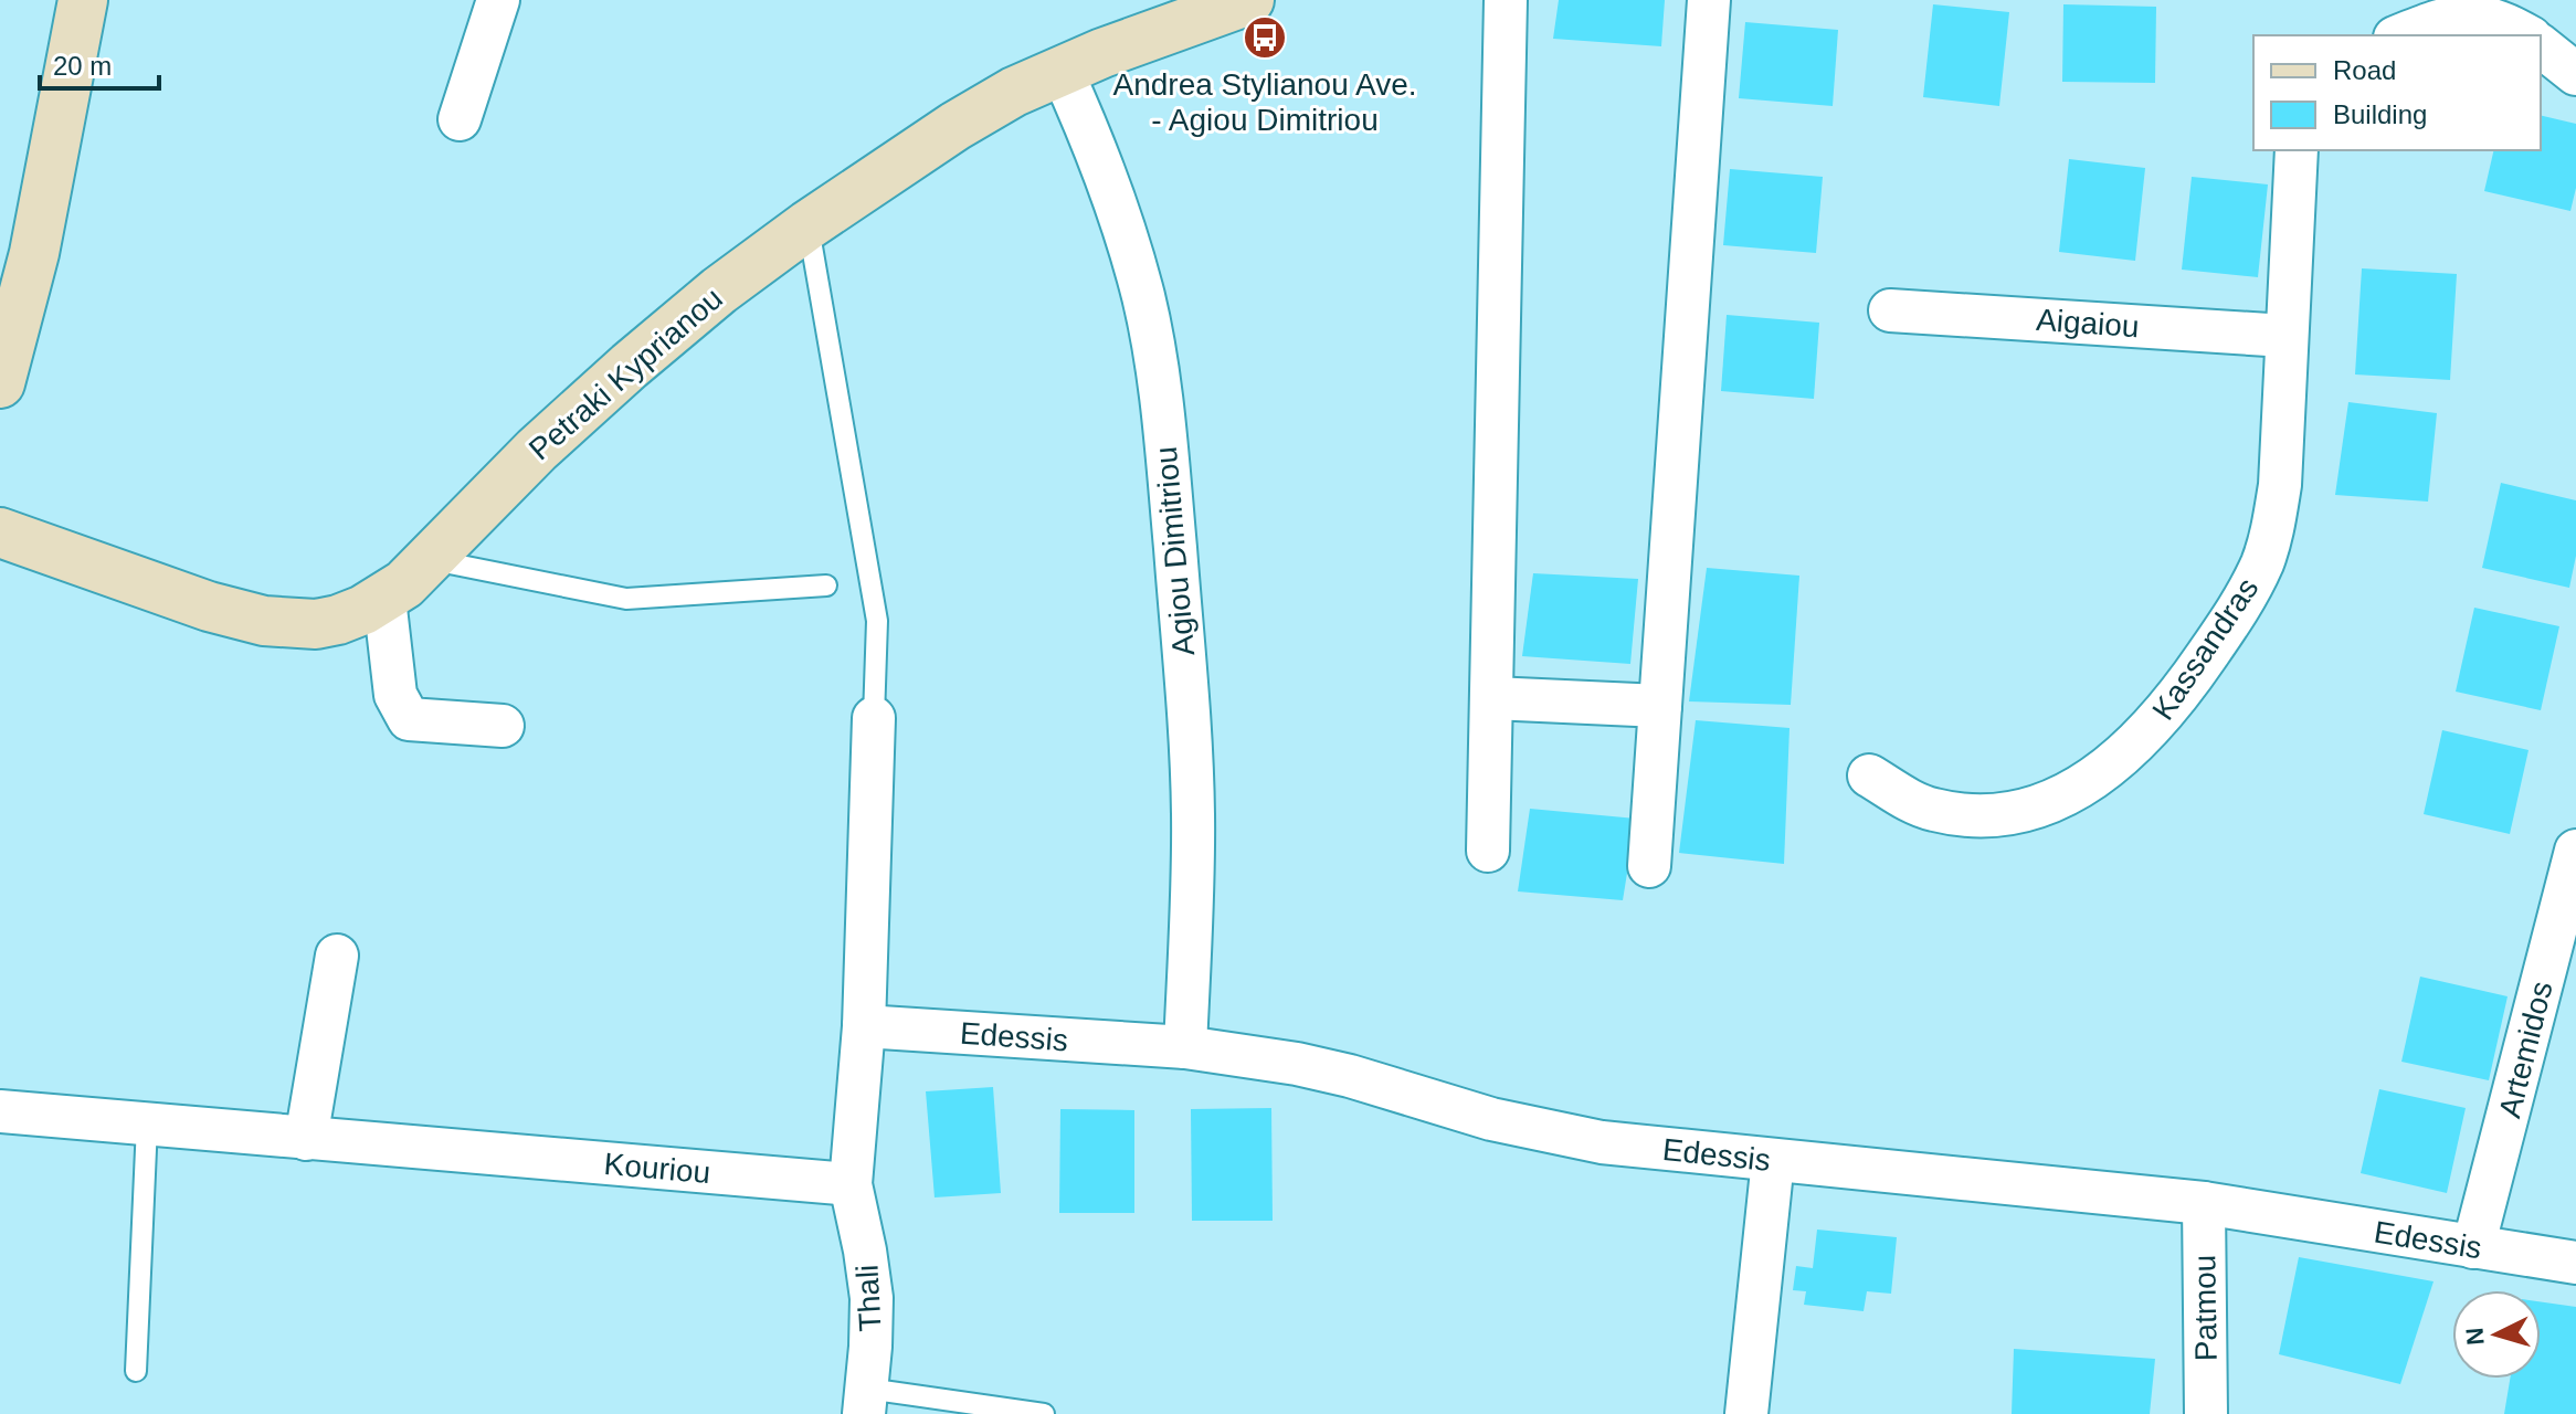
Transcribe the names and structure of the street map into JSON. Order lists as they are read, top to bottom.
{
  "streets": {
    "main road": ["Petraki Kyprianou"],
    "street": [
      "Aigaiou",
      "Agiou Dimitriou",
      "Kassandras",
      "Edessis",
      "Artemidos",
      "Kouriou",
      "Thali",
      "Patmou"
    ]
  },
  "crossings": [
    ["Aigaiou", "Kassandras"],
    ["Petraki Kyprianou", "Agiou Dimitriou"],
    ["Agiou Dimitriou", "Edessis"],
    ["Edessis", "Artemidos"],
    ["Edessis", "Patmou"],
    ["Kouriou", "Thali"]
  ],
  "places": {
    "bus stop": ["Andrea Stylianou Ave. - Agiou Dimitriou"]
  },
  "legend": ["Road", "Building"],
  "scale_bar": "20 m",
  "north": "left"
}
